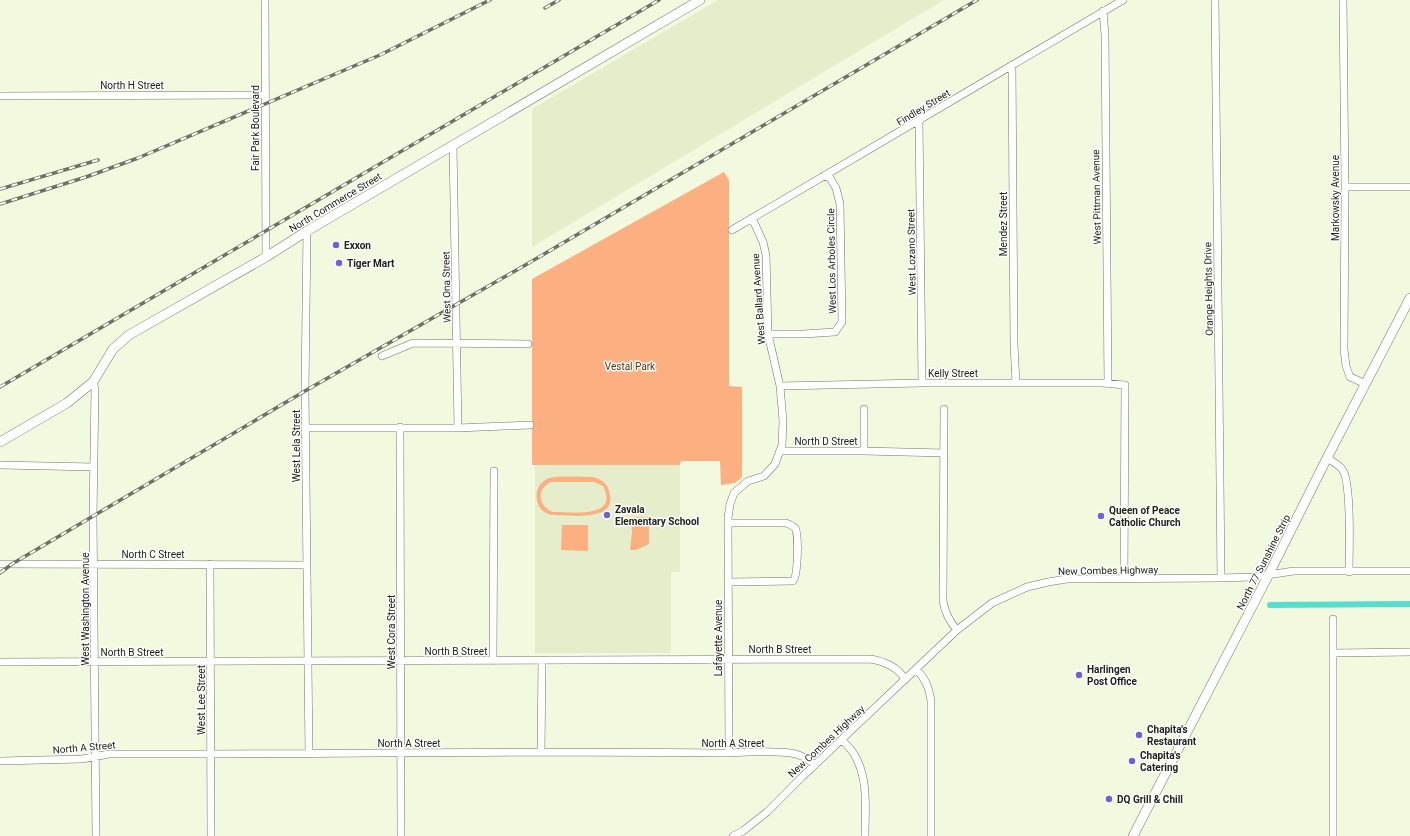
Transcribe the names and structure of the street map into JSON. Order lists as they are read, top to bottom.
{
  "streets": {
    "main road": ["North Commerce Street", "North 77 Sunshine Strip"],
    "street": [
      "North H Street",
      "Findley Street",
      "Fair Park Boulevard",
      "West Pittman Avenue",
      "Markowsky Avenue",
      "Mendez Street",
      "West Lozano Street",
      "West Los Arboles Circle",
      "West Ona Street",
      "Orange Heights Drive",
      "West Ballard Avenue",
      "Kelly Street",
      "North D Street",
      "West Lela Street",
      "North C Street",
      "New Combes Highway",
      "West Washington Avenue",
      "West Cora Street",
      "Lafayette Avenue",
      "North B Street",
      "West Lee Street",
      "North A Street"
    ]
  },
  "crossings": [
    ["North H Street", "Fair Park Boulevard"],
    ["Findley Street", "West Pittman Avenue"],
    ["Findley Street", "Mendez Street"],
    ["Findley Street", "West Lozano Street"],
    ["Findley Street", "West Los Arboles Circle"],
    ["Findley Street", "West Ballard Avenue"],
    ["Fair Park Boulevard", "North Commerce Street"],
    ["West Pittman Avenue", "Kelly Street"],
    ["Markowsky Avenue", "North 77 Sunshine Strip"],
    ["North Commerce Street", "West Ona Street"],
    ["North Commerce Street", "West Lela Street"],
    ["North Commerce Street", "West Washington Avenue"],
    ["Mendez Street", "Kelly Street"],
    ["West Lozano Street", "Kelly Street"],
    ["West Los Arboles Circle", "West Ballard Avenue"],
    ["Orange Heights Drive", "New Combes Highway"],
    ["West Ballard Avenue", "Kelly Street"],
    ["West Ballard Avenue", "North D Street"],
    ["Kelly Street", "New Combes Highway"],
    ["North D Street", "Lafayette Avenue"],
    ["West Lela Street", "North C Street"],
    ["West Lela Street", "North B Street"],
    ["West Lela Street", "North A Street"],
    ["North C Street", "West Washington Avenue"],
    ["North C Street", "West Lee Street"],
    ["North 77 Sunshine Strip", "New Combes Highway"],
    ["New Combes Highway", "North B Street"],
    ["New Combes Highway", "North A Street"],
    ["West Washington Avenue", "North B Street"],
    ["West Washington Avenue", "North A Street"],
    ["West Cora Street", "North B Street"],
    ["West Cora Street", "North A Street"],
    ["Lafayette Avenue", "North B Street"],
    ["Lafayette Avenue", "North A Street"],
    ["North B Street", "West Lee Street"],
    ["West Lee Street", "North A Street"]
  ],
  "parks": ["Vestal Park"],
  "places": [
    "Exxon",
    "Tiger Mart",
    "Zavala Elementary School",
    "Queen of Peace Catholic Church",
    "Harlingen Post Office",
    "Chapita's Restaurant",
    "Chapita's Catering",
    "DQ Grill & Chill"
  ]
}
